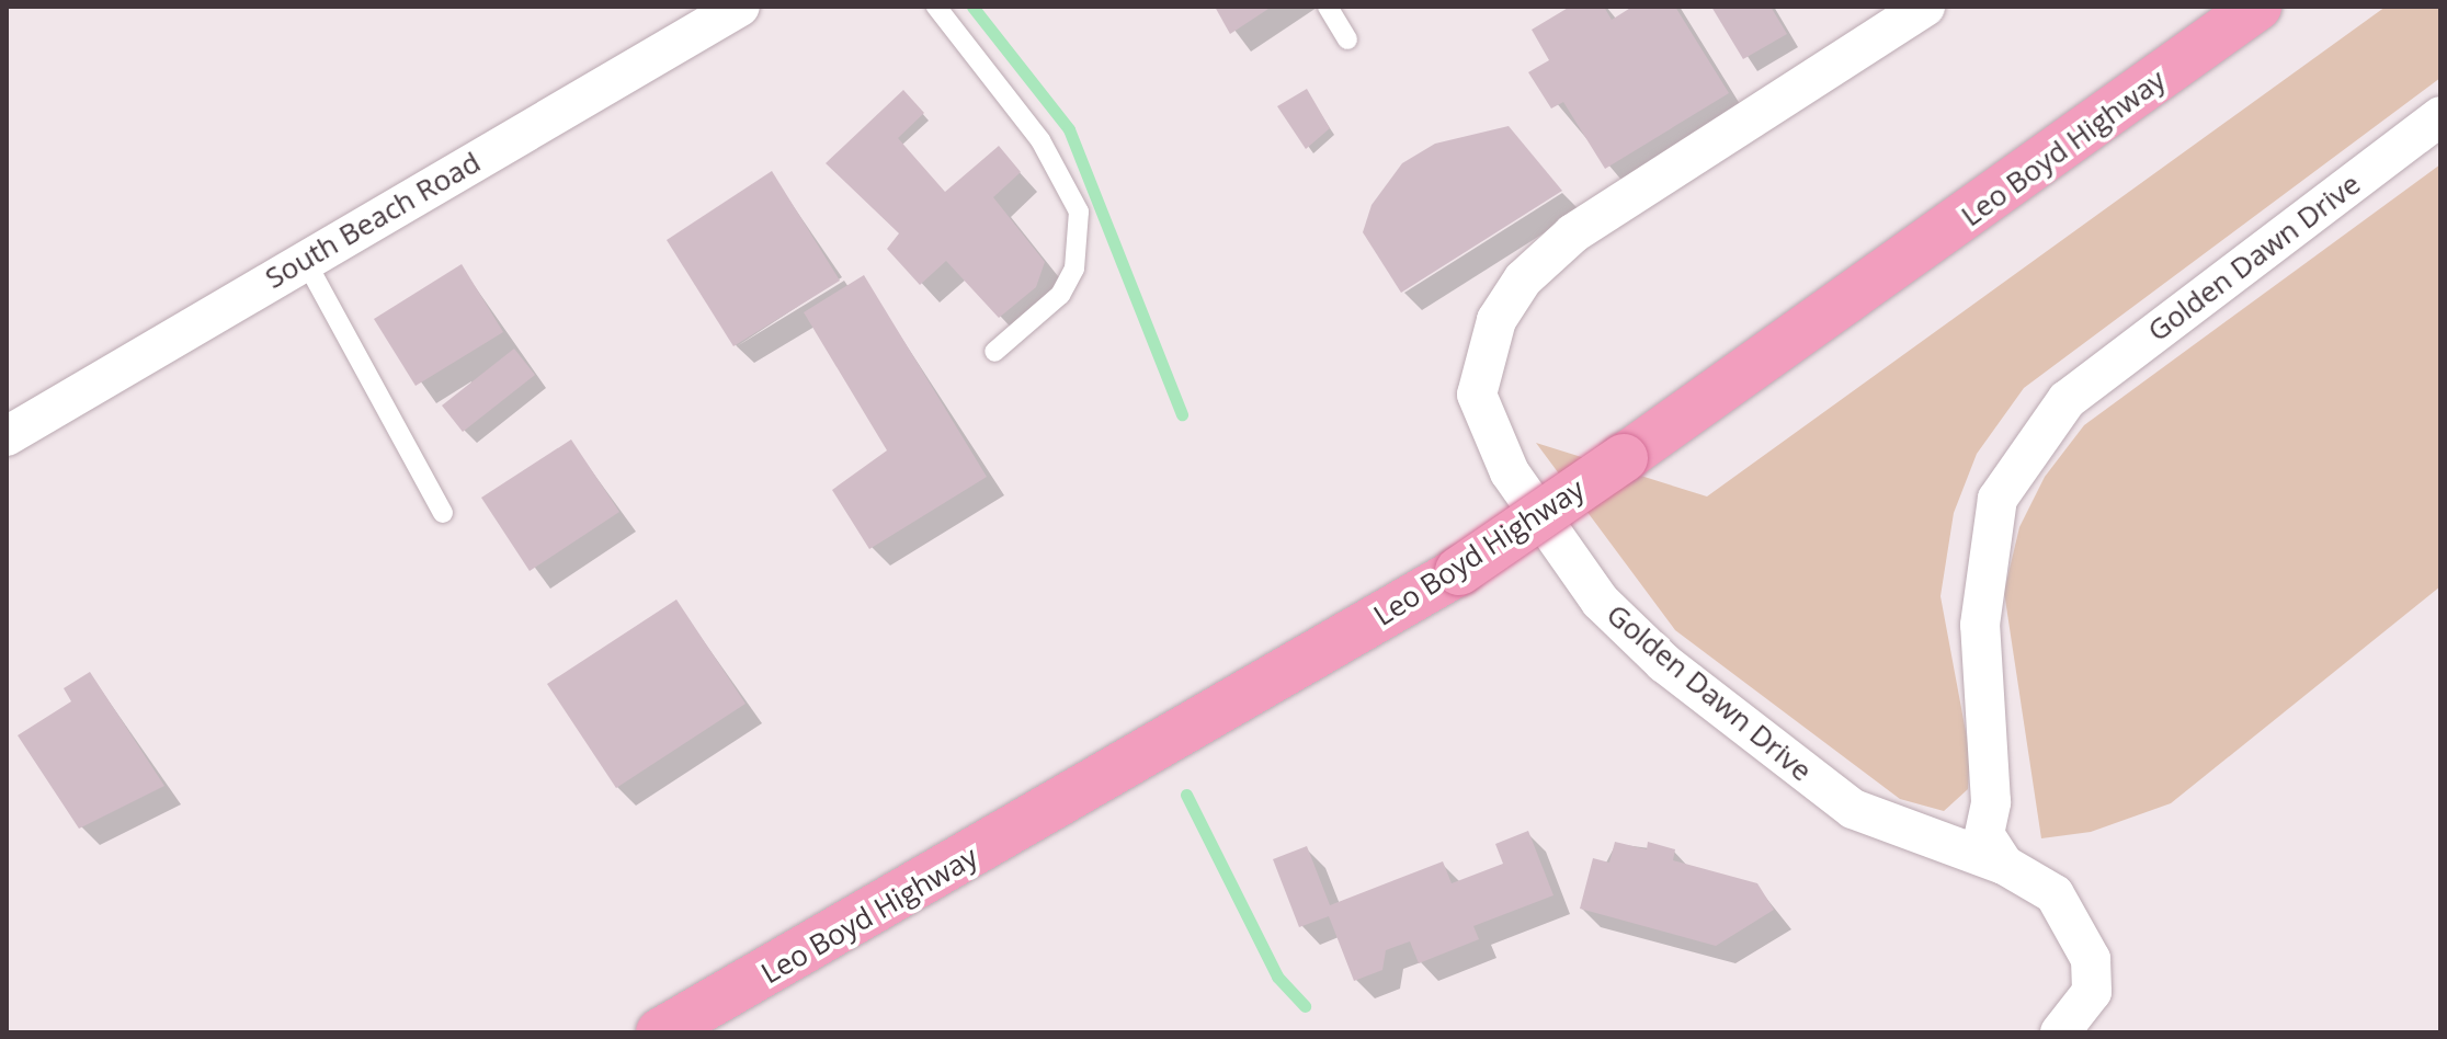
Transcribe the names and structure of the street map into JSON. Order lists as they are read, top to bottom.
{
  "streets": {
    "main road": ["Leo Boyd Highway"],
    "street": ["South Beach Road", "Golden Dawn Drive"]
  }
}
